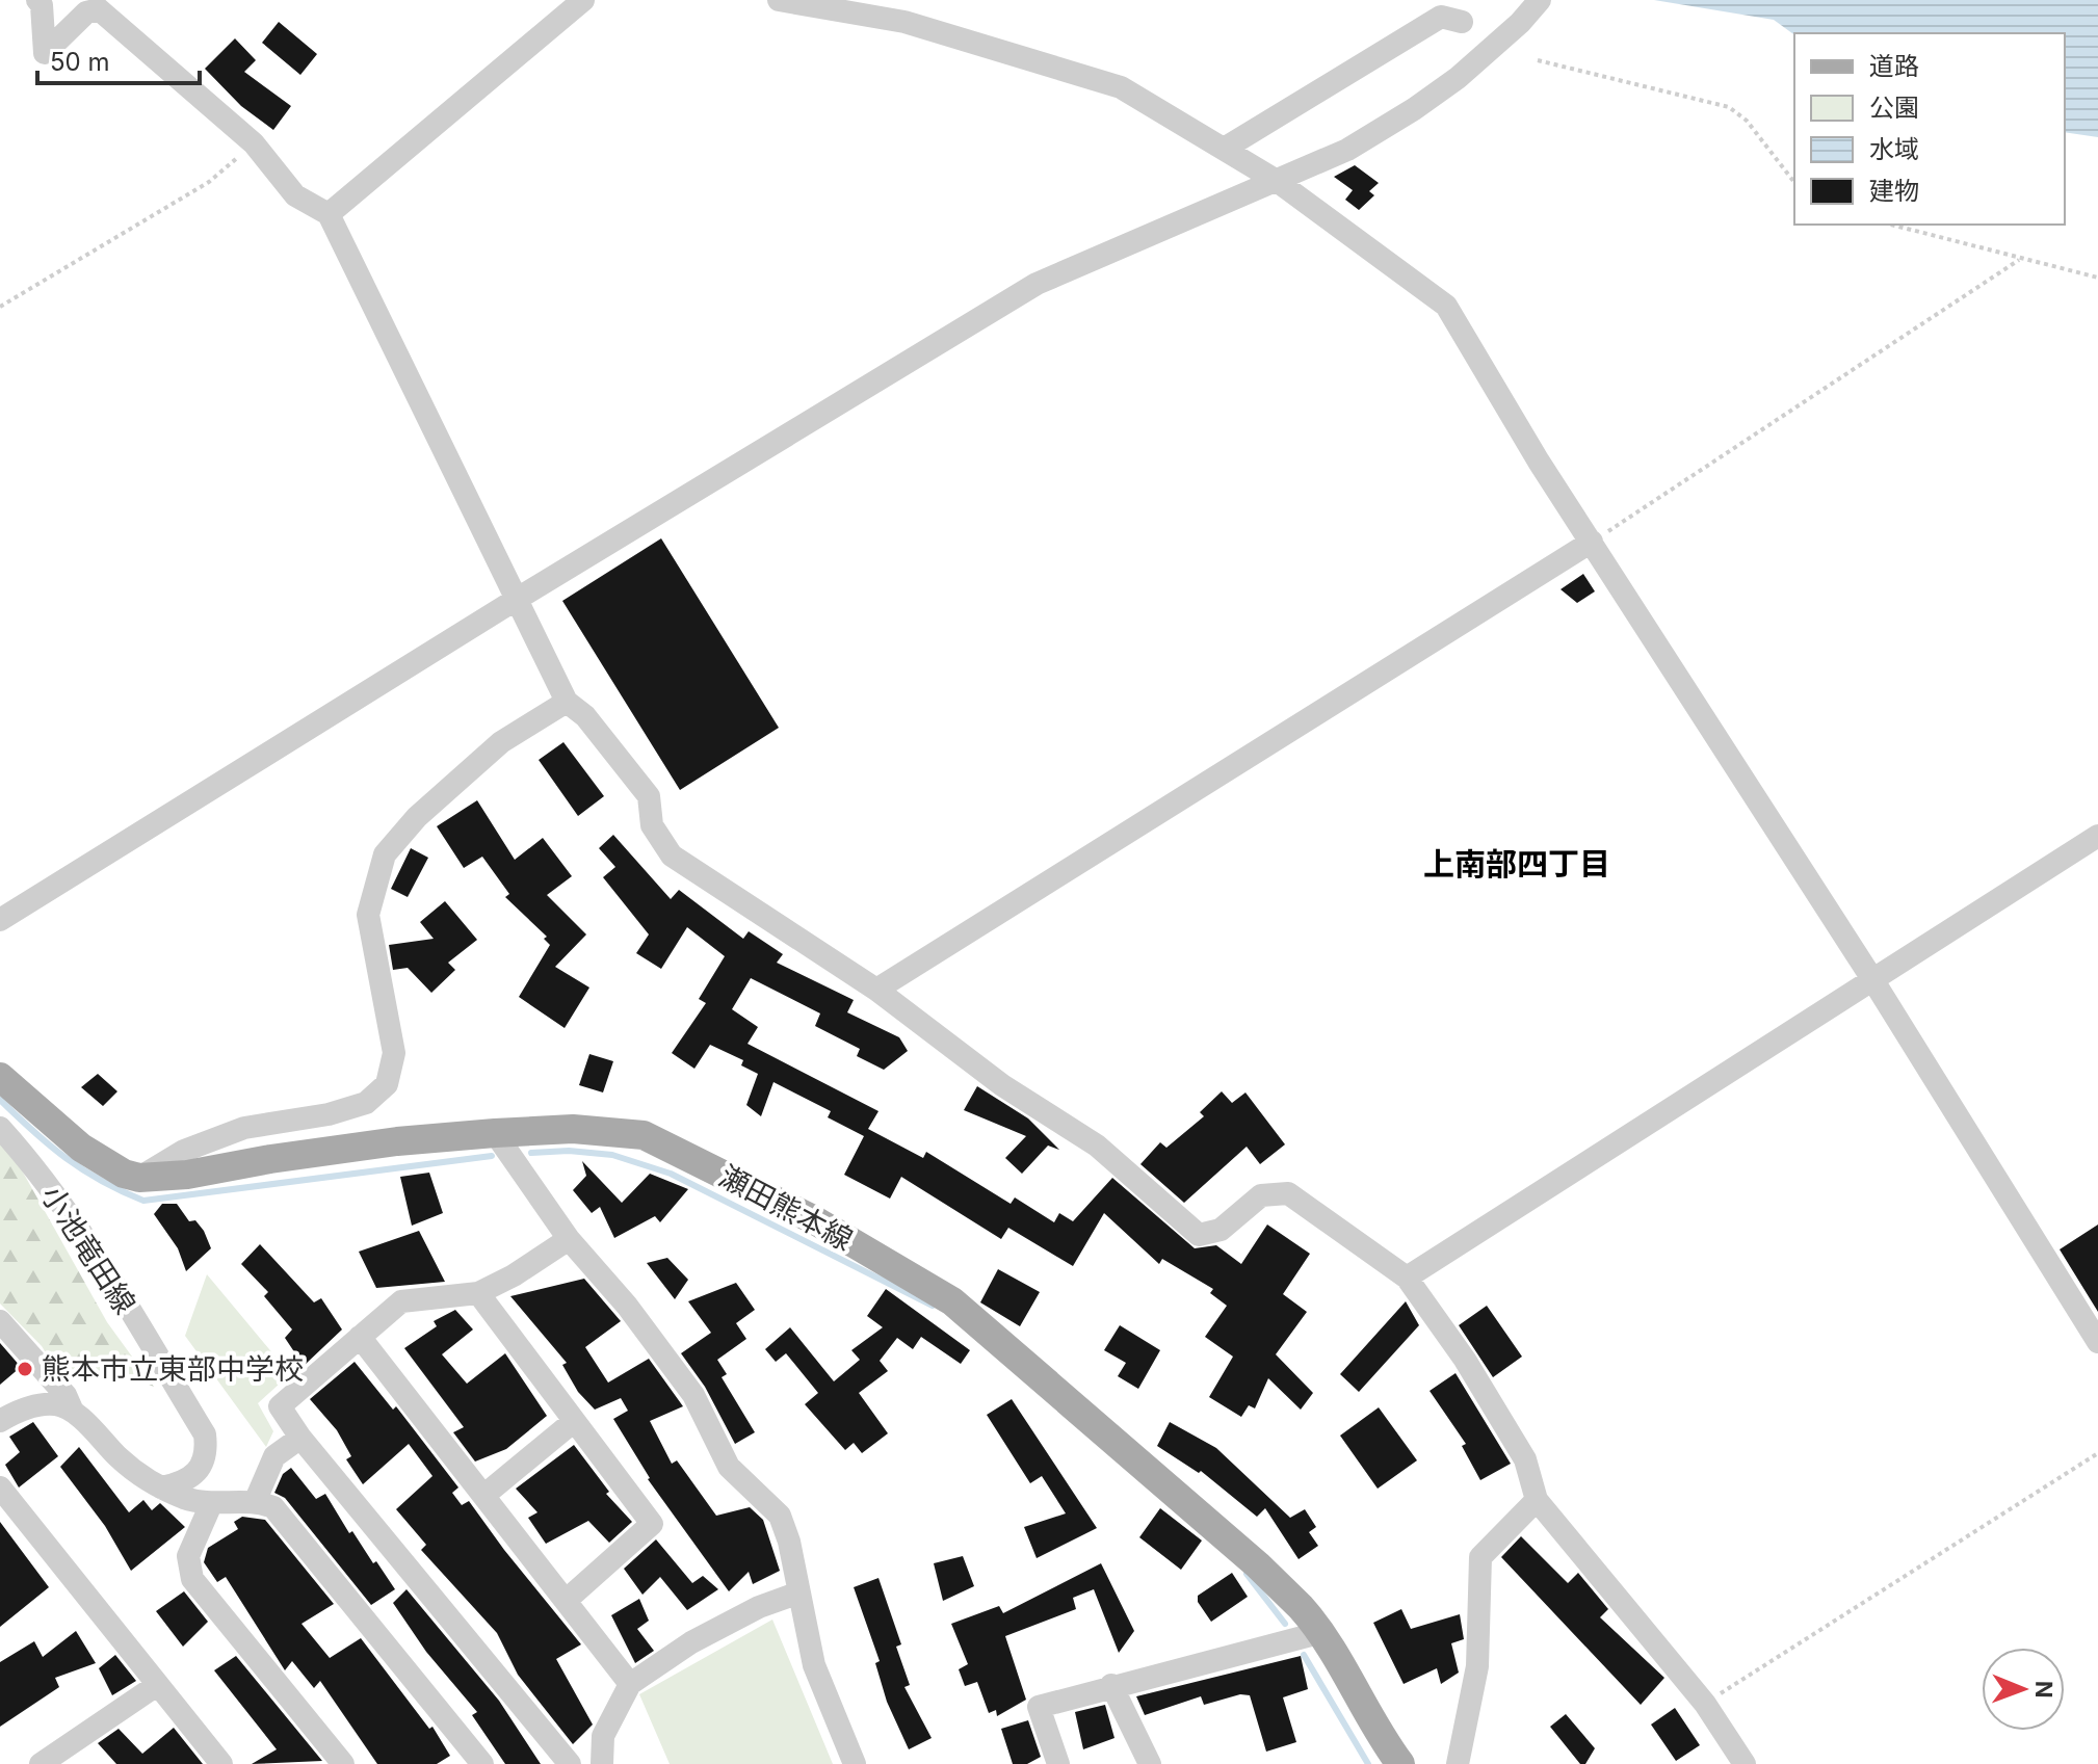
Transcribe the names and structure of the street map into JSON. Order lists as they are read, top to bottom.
{
  "streets": {
    "main road": ["瀬田熊本線"],
    "street": ["小池竜田線"]
  },
  "districts": ["上南部四丁目"],
  "places": ["熊本市立東部中学校"],
  "legend": [
    "道路",
    "公園",
    "水域",
    "建物"
  ],
  "scale_bar": "50 m",
  "north": "right"
}
